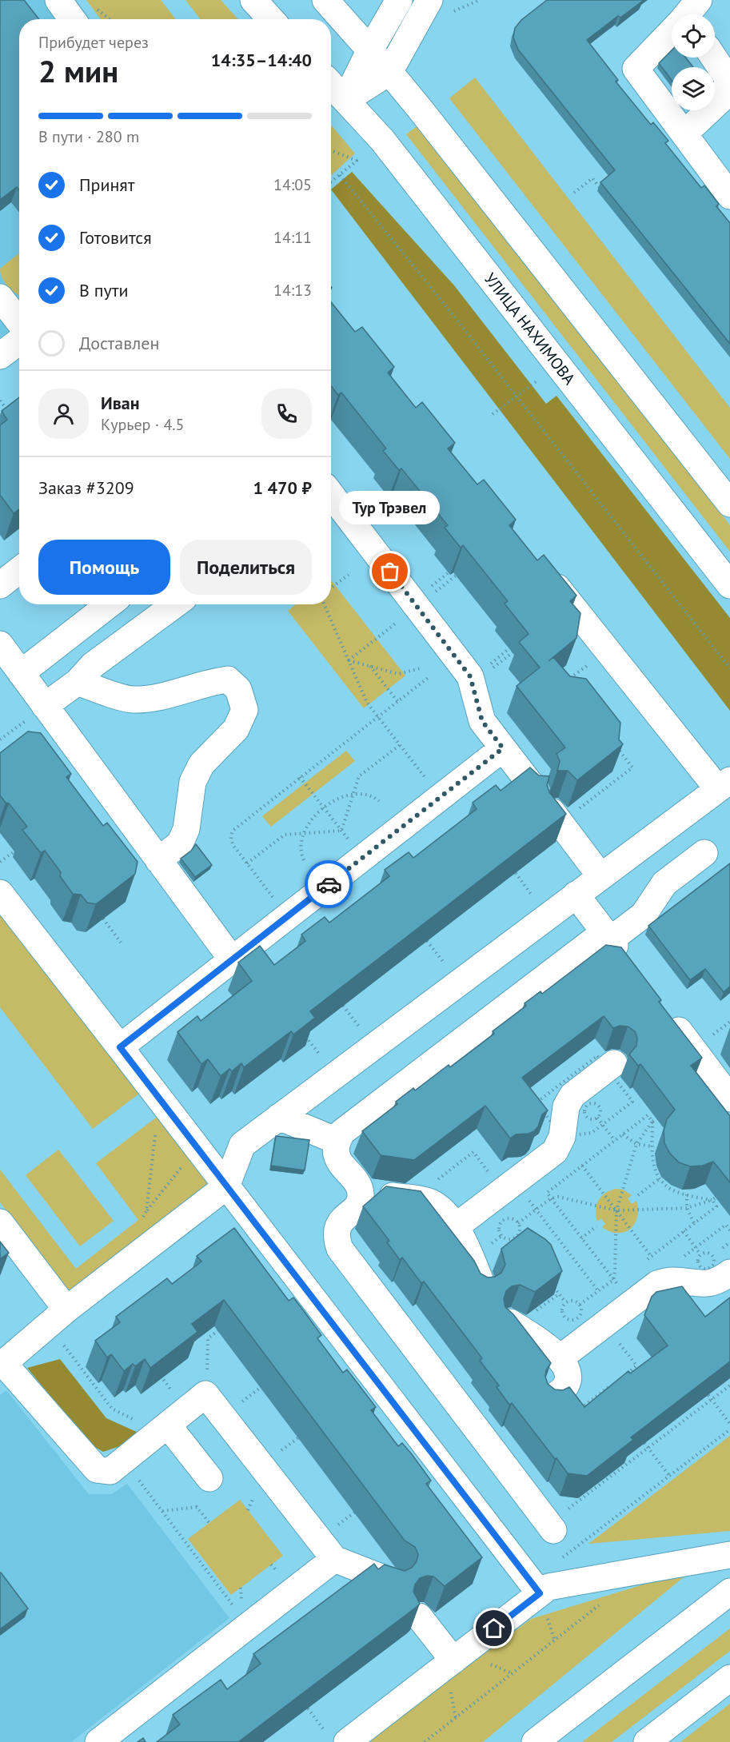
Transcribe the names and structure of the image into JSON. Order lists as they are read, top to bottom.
{
  "streets": {
    "main road": ["УЛИЦА НАХИМОВА"]
  },
  "places": ["Тур Трэвел"],
  "page": {
    "heading": ["2 мин", "Прибудет через", "14:35–14:40"],
    "panel": [
      "Иван",
      "Курьер · 4.5",
      "Заказ #3209",
      "1 470 ₽"
    ],
    "bar": "В пути · 280 m",
    "list": [
      ["Принят", "14:05"],
      ["Готовится", "14:11"],
      ["В пути", "14:13"],
      "Доставлен"
    ],
    "bubble": "Тур Трэвел",
    "buttons": ["Помощь", "Поделиться"]
  }
}
